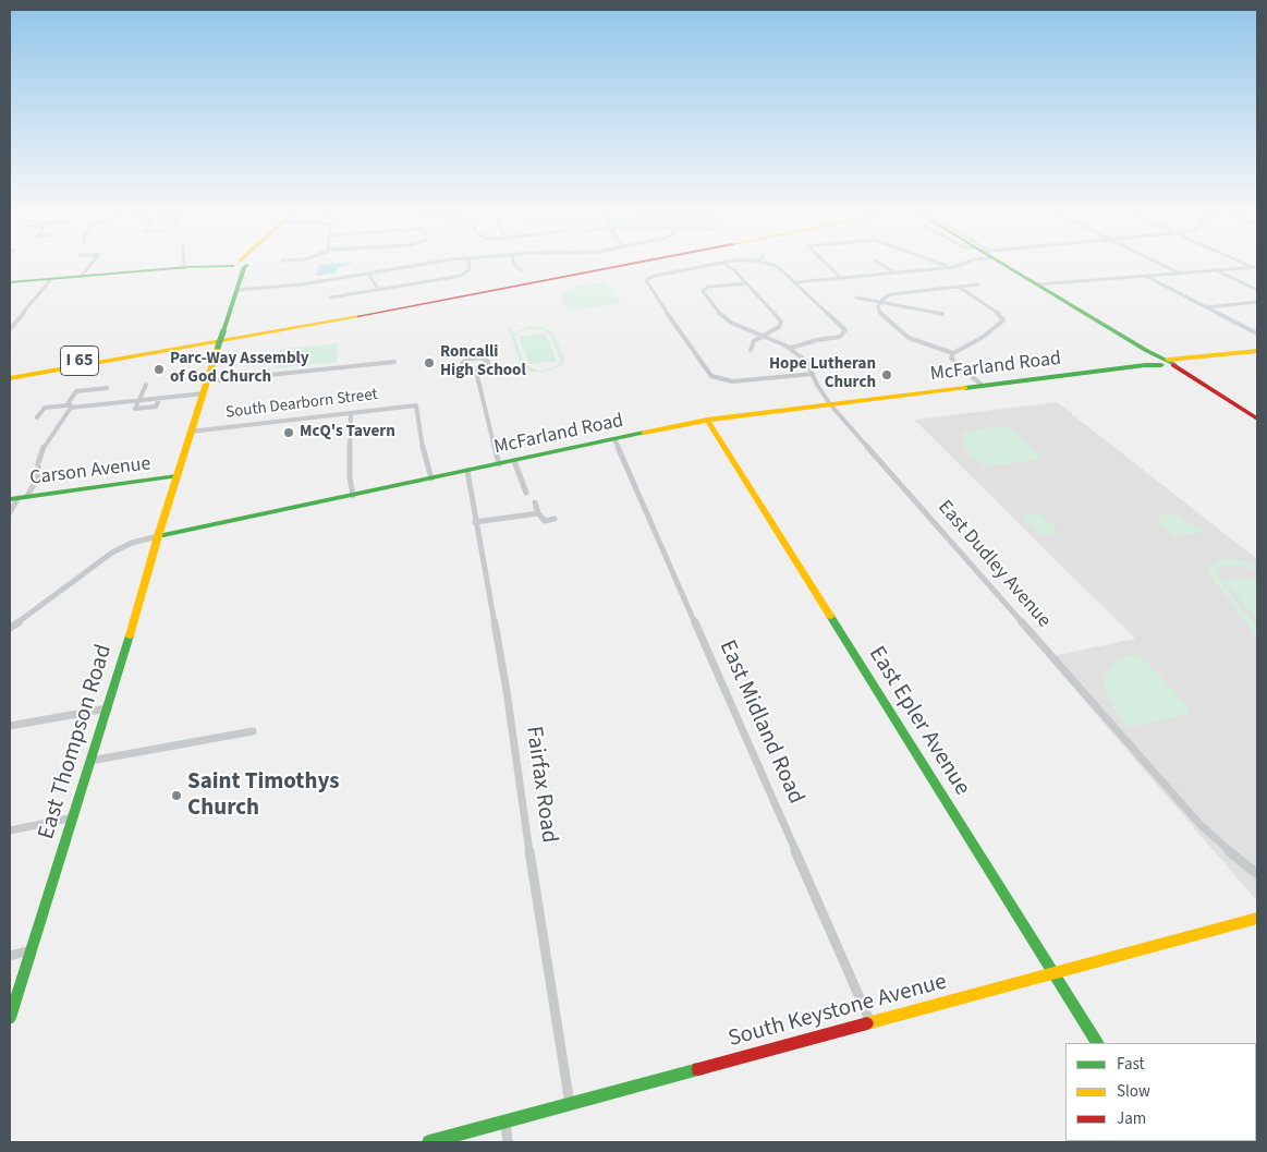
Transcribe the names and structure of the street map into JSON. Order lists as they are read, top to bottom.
{
  "streets": {
    "main road": [
      "I 65",
      "McFarland Road",
      "Carson Avenue",
      "East Epler Avenue",
      "East Thompson Road",
      "South Keystone Avenue"
    ],
    "street": [
      "South Dearborn Street",
      "East Dudley Avenue",
      "East Midland Road",
      "Fairfax Road"
    ]
  },
  "crossings": [
    ["McFarland Road", "South Dearborn Street"],
    ["McFarland Road", "East Dudley Avenue"],
    ["McFarland Road", "East Epler Avenue"],
    ["McFarland Road", "East Midland Road"],
    ["McFarland Road", "East Thompson Road"],
    ["McFarland Road", "Fairfax Road"],
    ["South Dearborn Street", "East Thompson Road"],
    ["Carson Avenue", "East Thompson Road"],
    ["East Epler Avenue", "South Keystone Avenue"],
    ["East Midland Road", "South Keystone Avenue"],
    ["Fairfax Road", "South Keystone Avenue"]
  ],
  "places": [
    "Roncalli High School",
    "Parc-Way Assembly of God Church",
    "Hope Lutheran Church",
    "McQ's Tavern",
    "Saint Timothys Church"
  ],
  "legend": ["Fast", "Slow", "Jam"]
}
